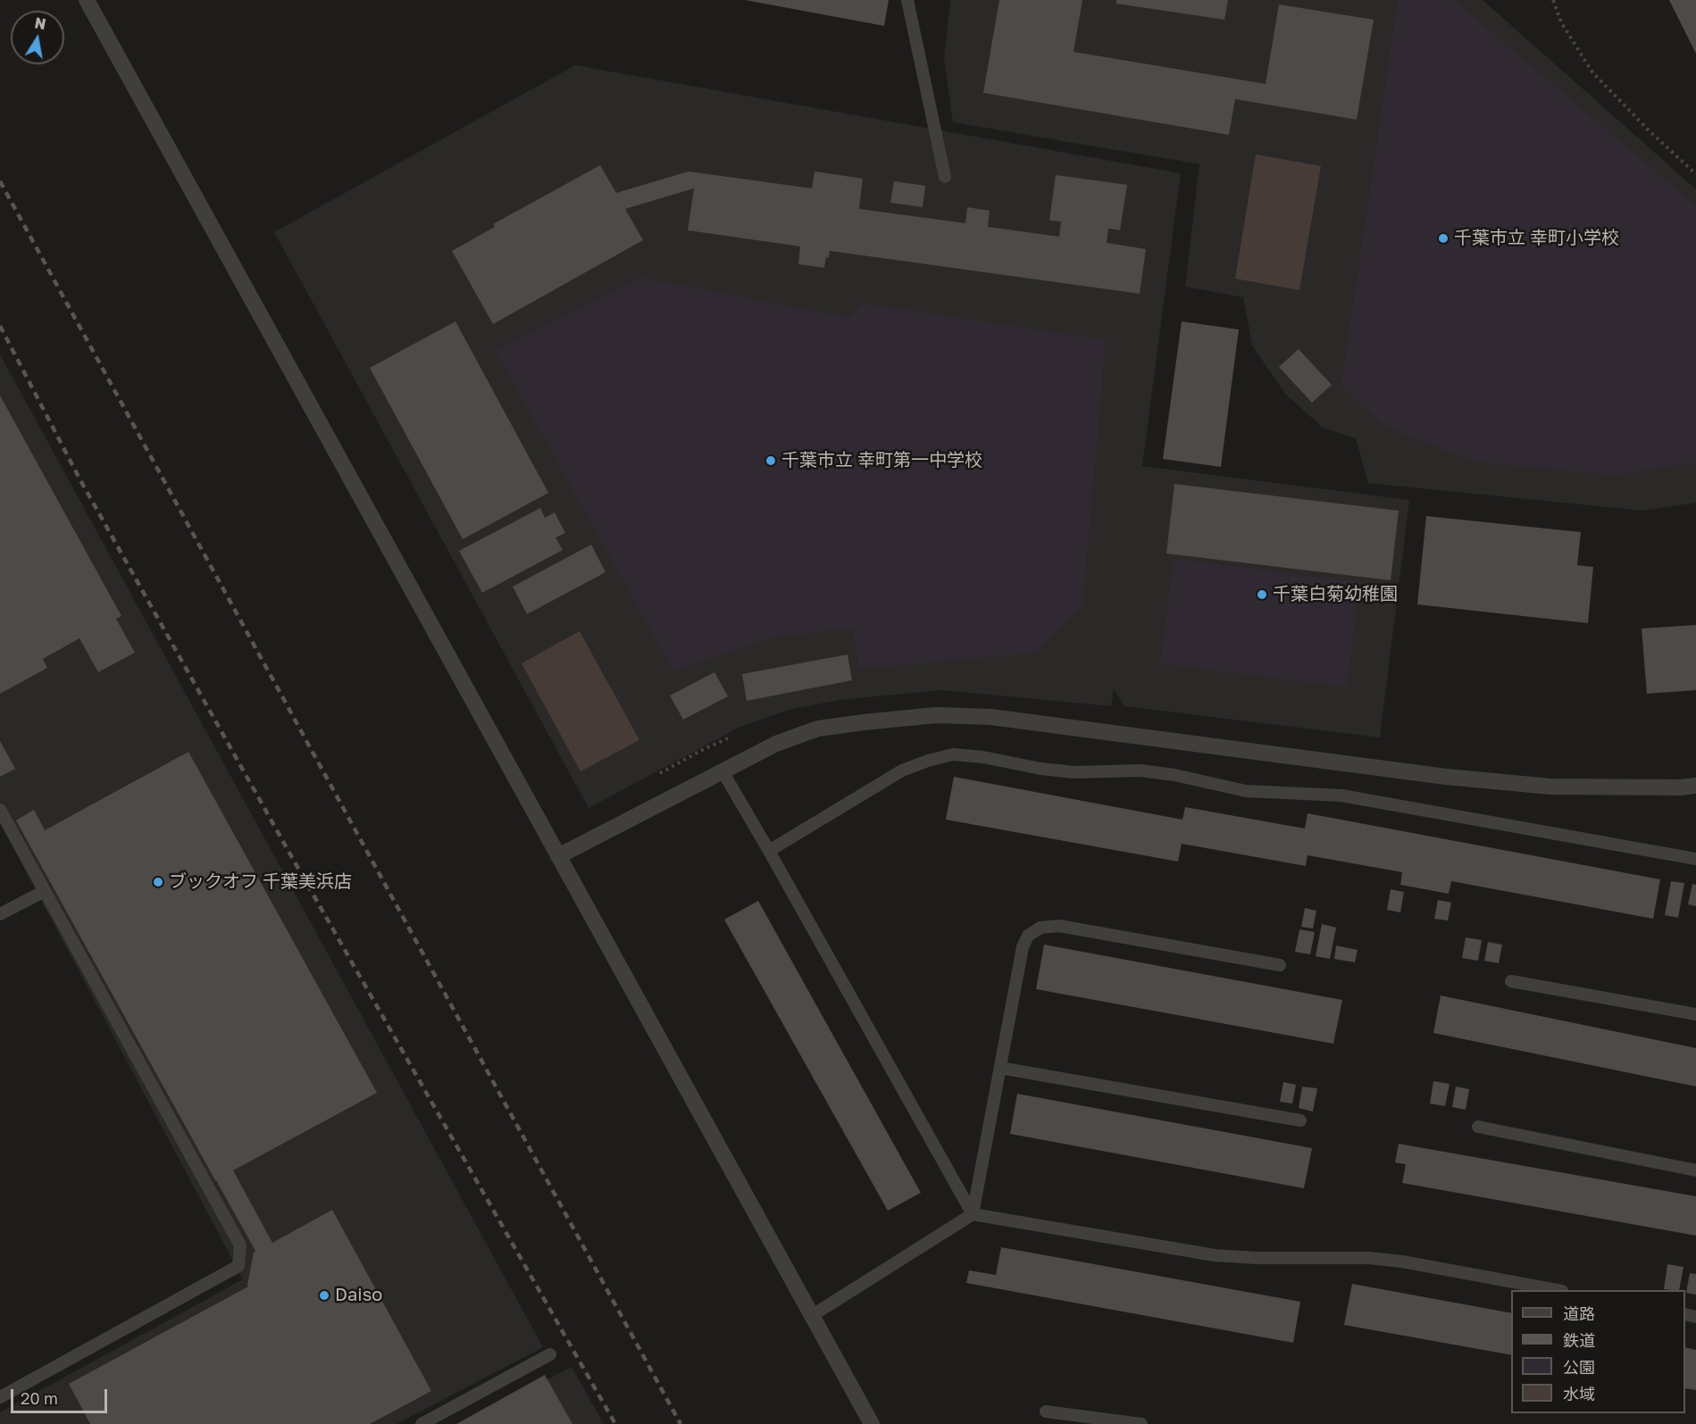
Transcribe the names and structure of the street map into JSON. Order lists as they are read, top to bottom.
{
  "places": [
    "千葉市立 幸町小学校",
    "千葉市立 幸町第一中学校",
    "千葉白菊幼稚園",
    "ブックオフ 千葉美浜店",
    "Daiso"
  ],
  "legend": [
    "道路",
    "鉄道",
    "公園",
    "水域"
  ],
  "scale_bar": "20 m",
  "north": "top"
}
